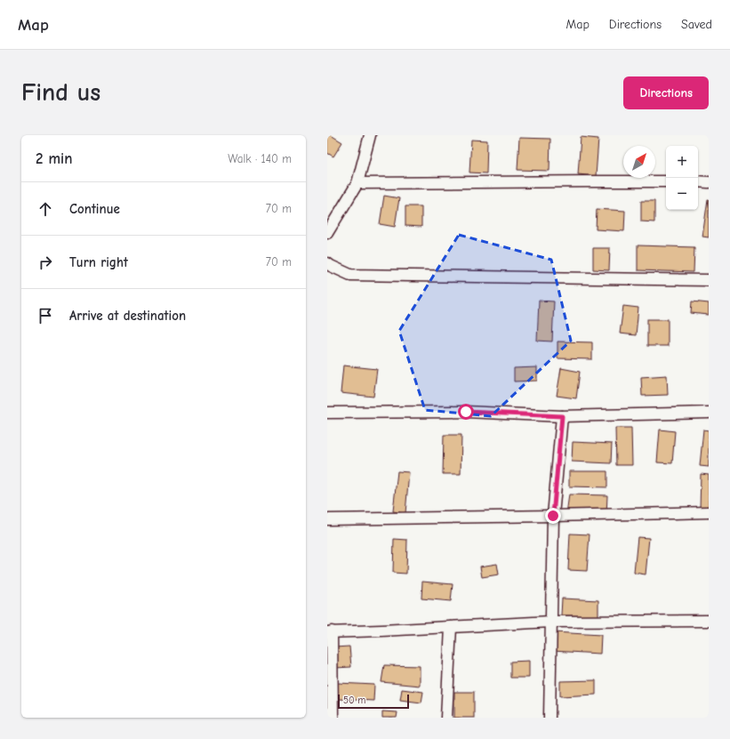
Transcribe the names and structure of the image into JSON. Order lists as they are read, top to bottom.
{
  "scale_bar": "50 m",
  "north": "top right",
  "page": {
    "header": "Map",
    "nav": ["Map", "Directions", "Saved"],
    "buttons": "Directions",
    "title": "Find us",
    "heading": ["2 min", "Walk · 140 m"],
    "map_buttons": ["+", "−"],
    "list": [
      ["Continue", "70 m"],
      ["Turn right", "70 m"],
      "Arrive at destination"
    ],
    "scale": "50 m"
  }
}
